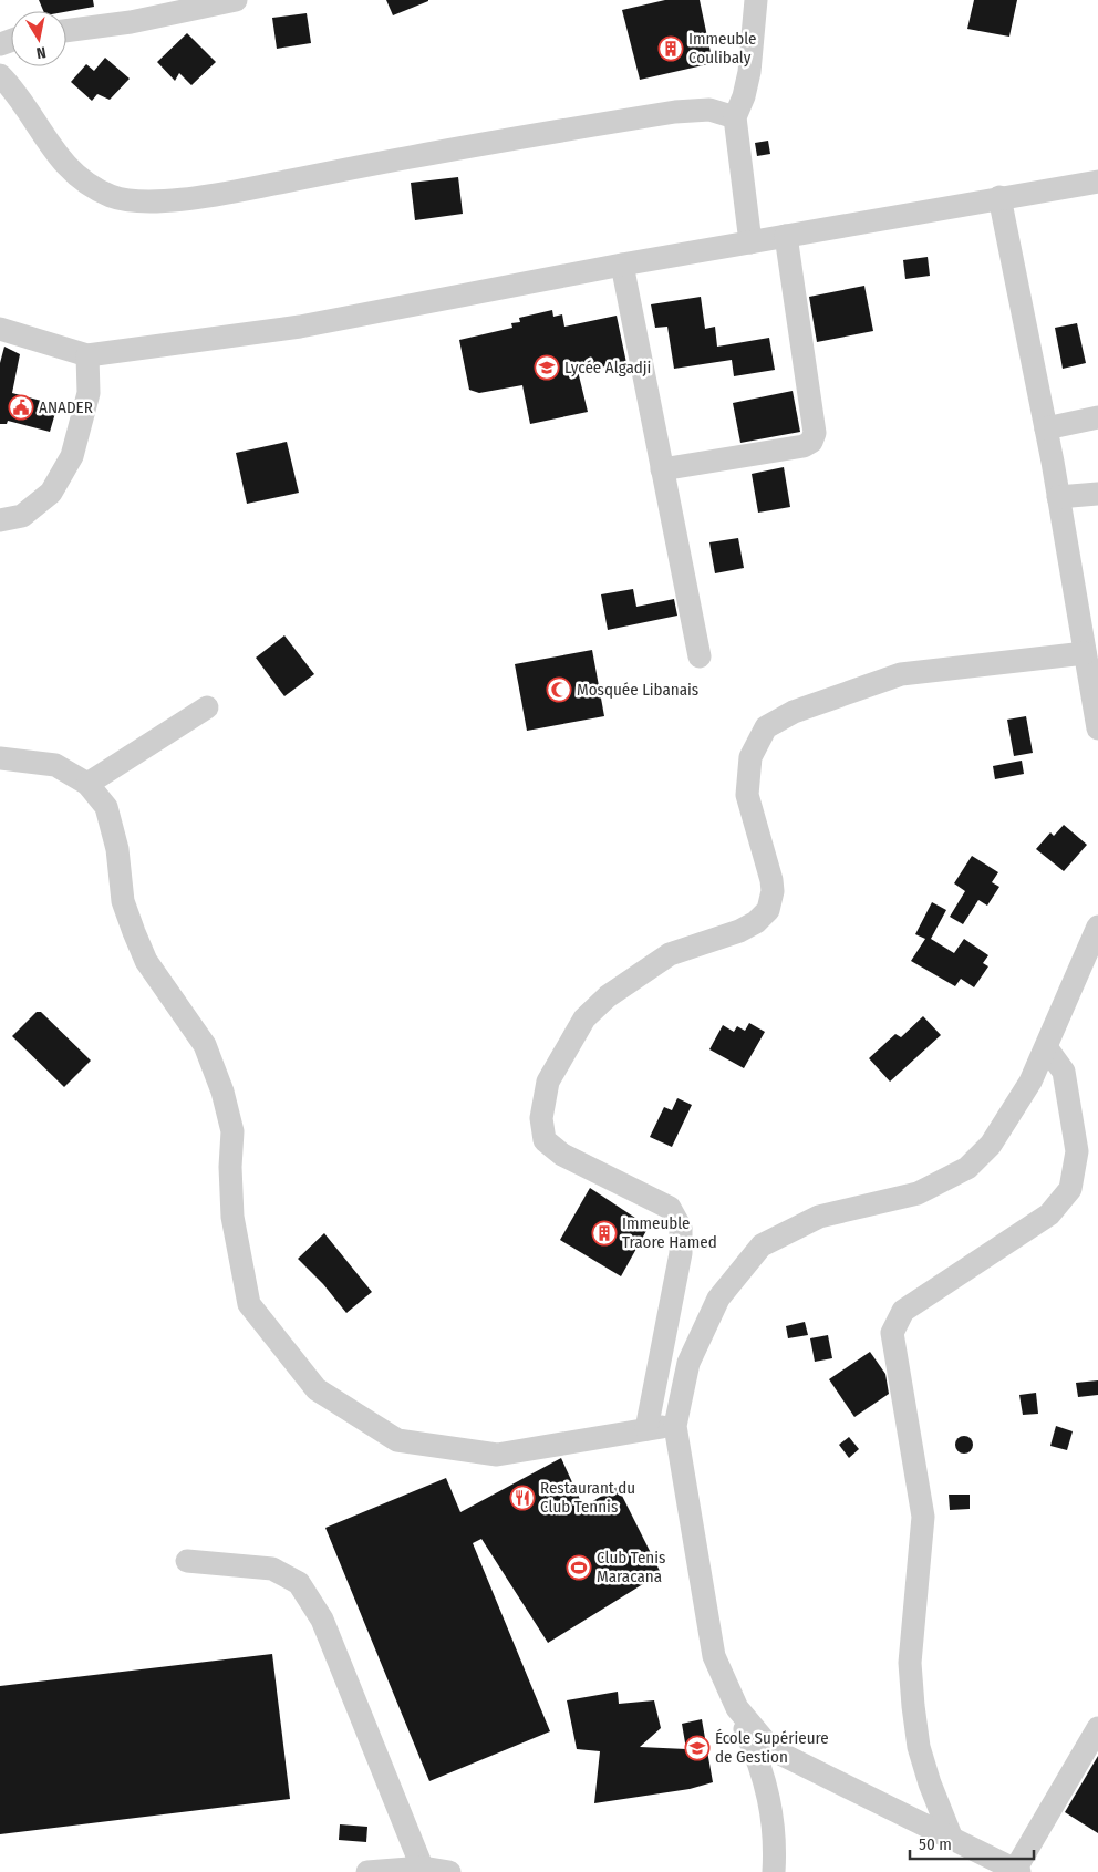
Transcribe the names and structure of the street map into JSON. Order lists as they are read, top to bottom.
{
  "places": {
    "building": ["Immeuble Coulibaly", "Immeuble Traore Hamed"],
    "school or university": ["Lycée Algadji", "École Supérieure de Gestion"],
    "public building": ["ANADER"],
    "mosque": ["Mosquée Libanais"],
    "restaurant": ["Restaurant du Club Tennis"],
    "sports": ["Club Tenis Maracana"]
  },
  "scale_bar": "50 m",
  "north": "bottom"
}
